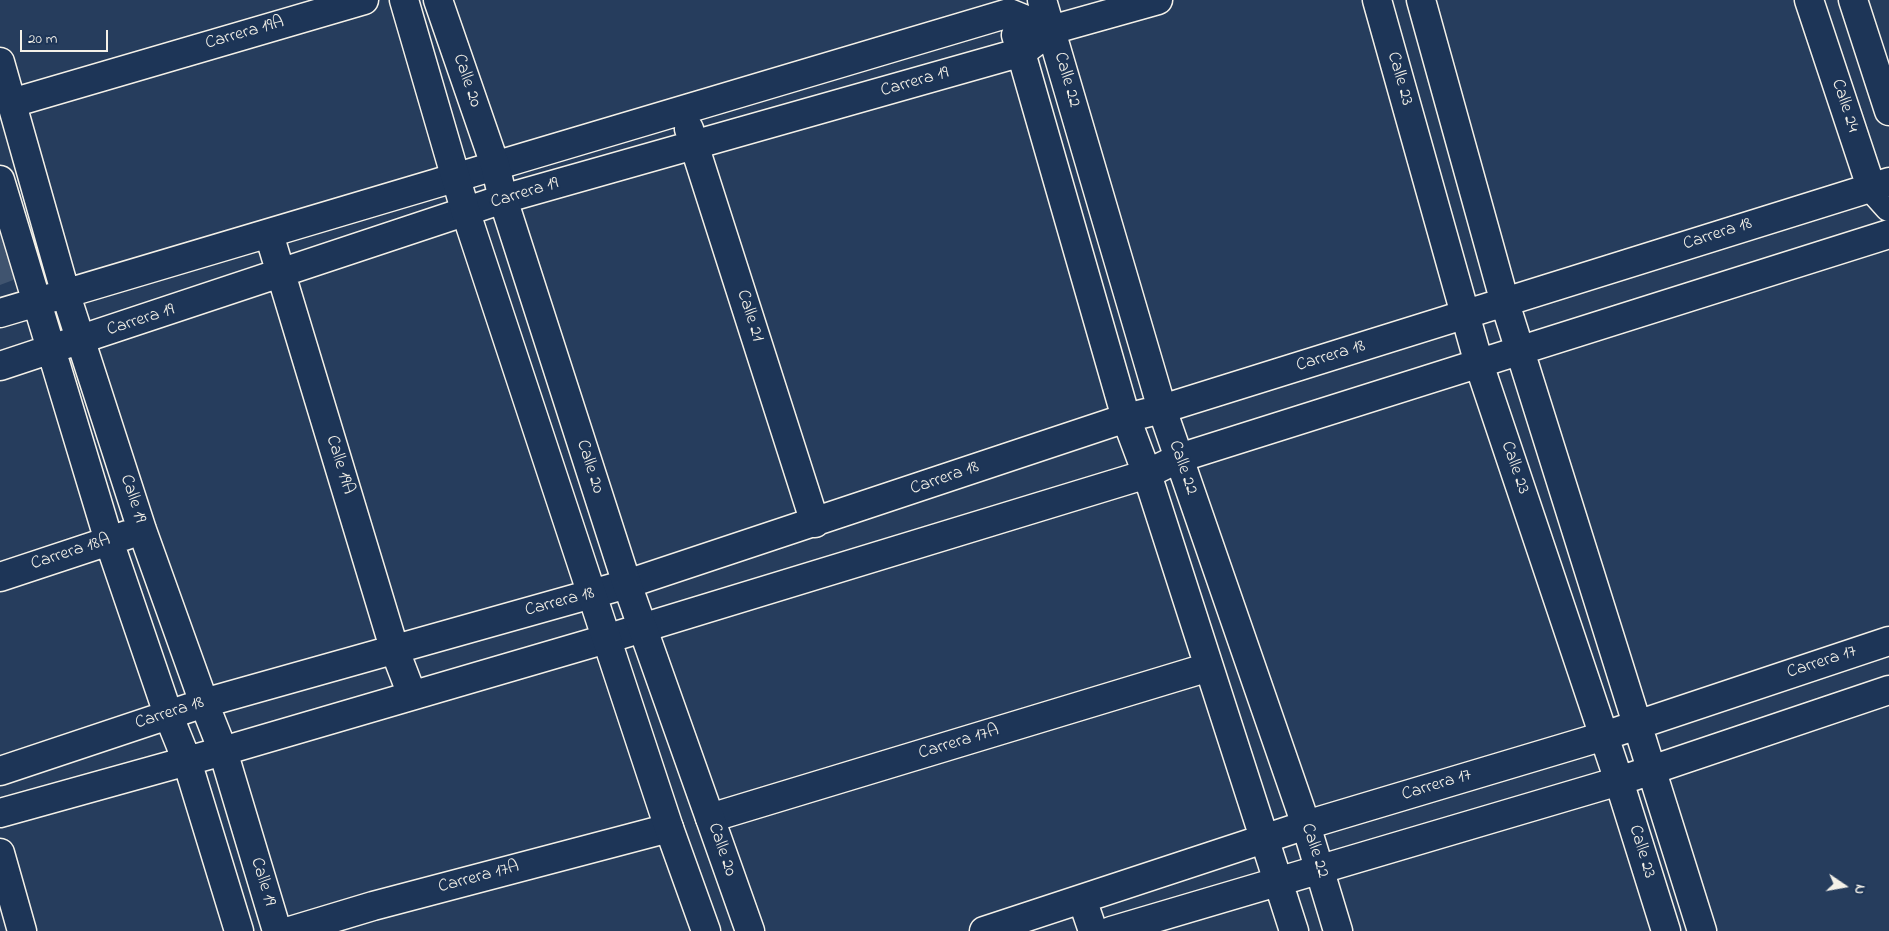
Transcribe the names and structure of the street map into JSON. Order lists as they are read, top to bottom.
{
  "streets": {
    "street": [
      "Carrera 19A",
      "Calle 23",
      "Calle 22",
      "Calle 20",
      "Carrera 19",
      "Calle 24",
      "Carrera 18",
      "Calle 21",
      "Calle 19A",
      "Calle 19",
      "Carrera 18A",
      "Carrera 17",
      "Carrera 17A"
    ]
  },
  "crossings": [
    ["Carrera 19A", "Calle 19"],
    ["Calle 23", "Carrera 18"],
    ["Calle 23", "Carrera 17"],
    ["Calle 22", "Carrera 19"],
    ["Calle 22", "Carrera 18"],
    ["Calle 22", "Carrera 17"],
    ["Calle 22", "Carrera 17A"],
    ["Calle 20", "Carrera 19"],
    ["Calle 20", "Carrera 18"],
    ["Calle 20", "Carrera 17A"],
    ["Carrera 19", "Calle 21"],
    ["Carrera 19", "Calle 19A"],
    ["Carrera 19", "Calle 19"],
    ["Calle 24", "Carrera 18"],
    ["Carrera 18", "Calle 21"],
    ["Carrera 18", "Calle 19A"],
    ["Carrera 18", "Calle 19"],
    ["Calle 19", "Carrera 18A"]
  ],
  "scale_bar": "20 m",
  "north": "right"
}
